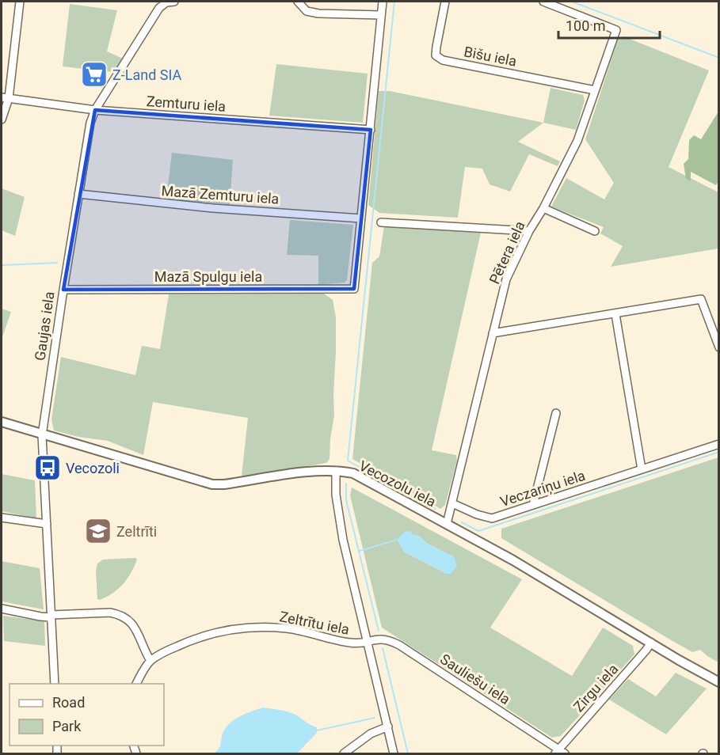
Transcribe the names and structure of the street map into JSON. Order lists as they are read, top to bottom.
{
  "streets": {
    "street": [
      "Bišu iela",
      "Zemturu iela",
      "Mazā Zemturu iela",
      "Pētera iela",
      "Mazā Spulgu iela",
      "Gaujas iela",
      "Vecozolu iela",
      "Veczariņu iela",
      "Zeltrītu iela",
      "Sauliešu iela",
      "Zirgu iela"
    ]
  },
  "crossings": [
    ["Bišu iela", "Pētera iela"],
    ["Zemturu iela", "Gaujas iela"],
    ["Mazā Zemturu iela", "Mazā Spulgu iela"],
    ["Mazā Zemturu iela", "Gaujas iela"],
    ["Pētera iela", "Vecozolu iela"],
    ["Pētera iela", "Veczariņu iela"],
    ["Mazā Spulgu iela", "Gaujas iela"],
    ["Gaujas iela", "Vecozolu iela"],
    ["Vecozolu iela", "Zeltrītu iela"],
    ["Vecozolu iela", "Zirgu iela"],
    ["Zeltrītu iela", "Sauliešu iela"],
    ["Sauliešu iela", "Zirgu iela"]
  ],
  "places": {
    "supermarket": ["Z-Land SIA"],
    "bus stop": ["Vecozoli"],
    "school or university": ["Zeltrīti"]
  },
  "legend": ["Road", "Park"],
  "scale_bar": "100 m"
}
